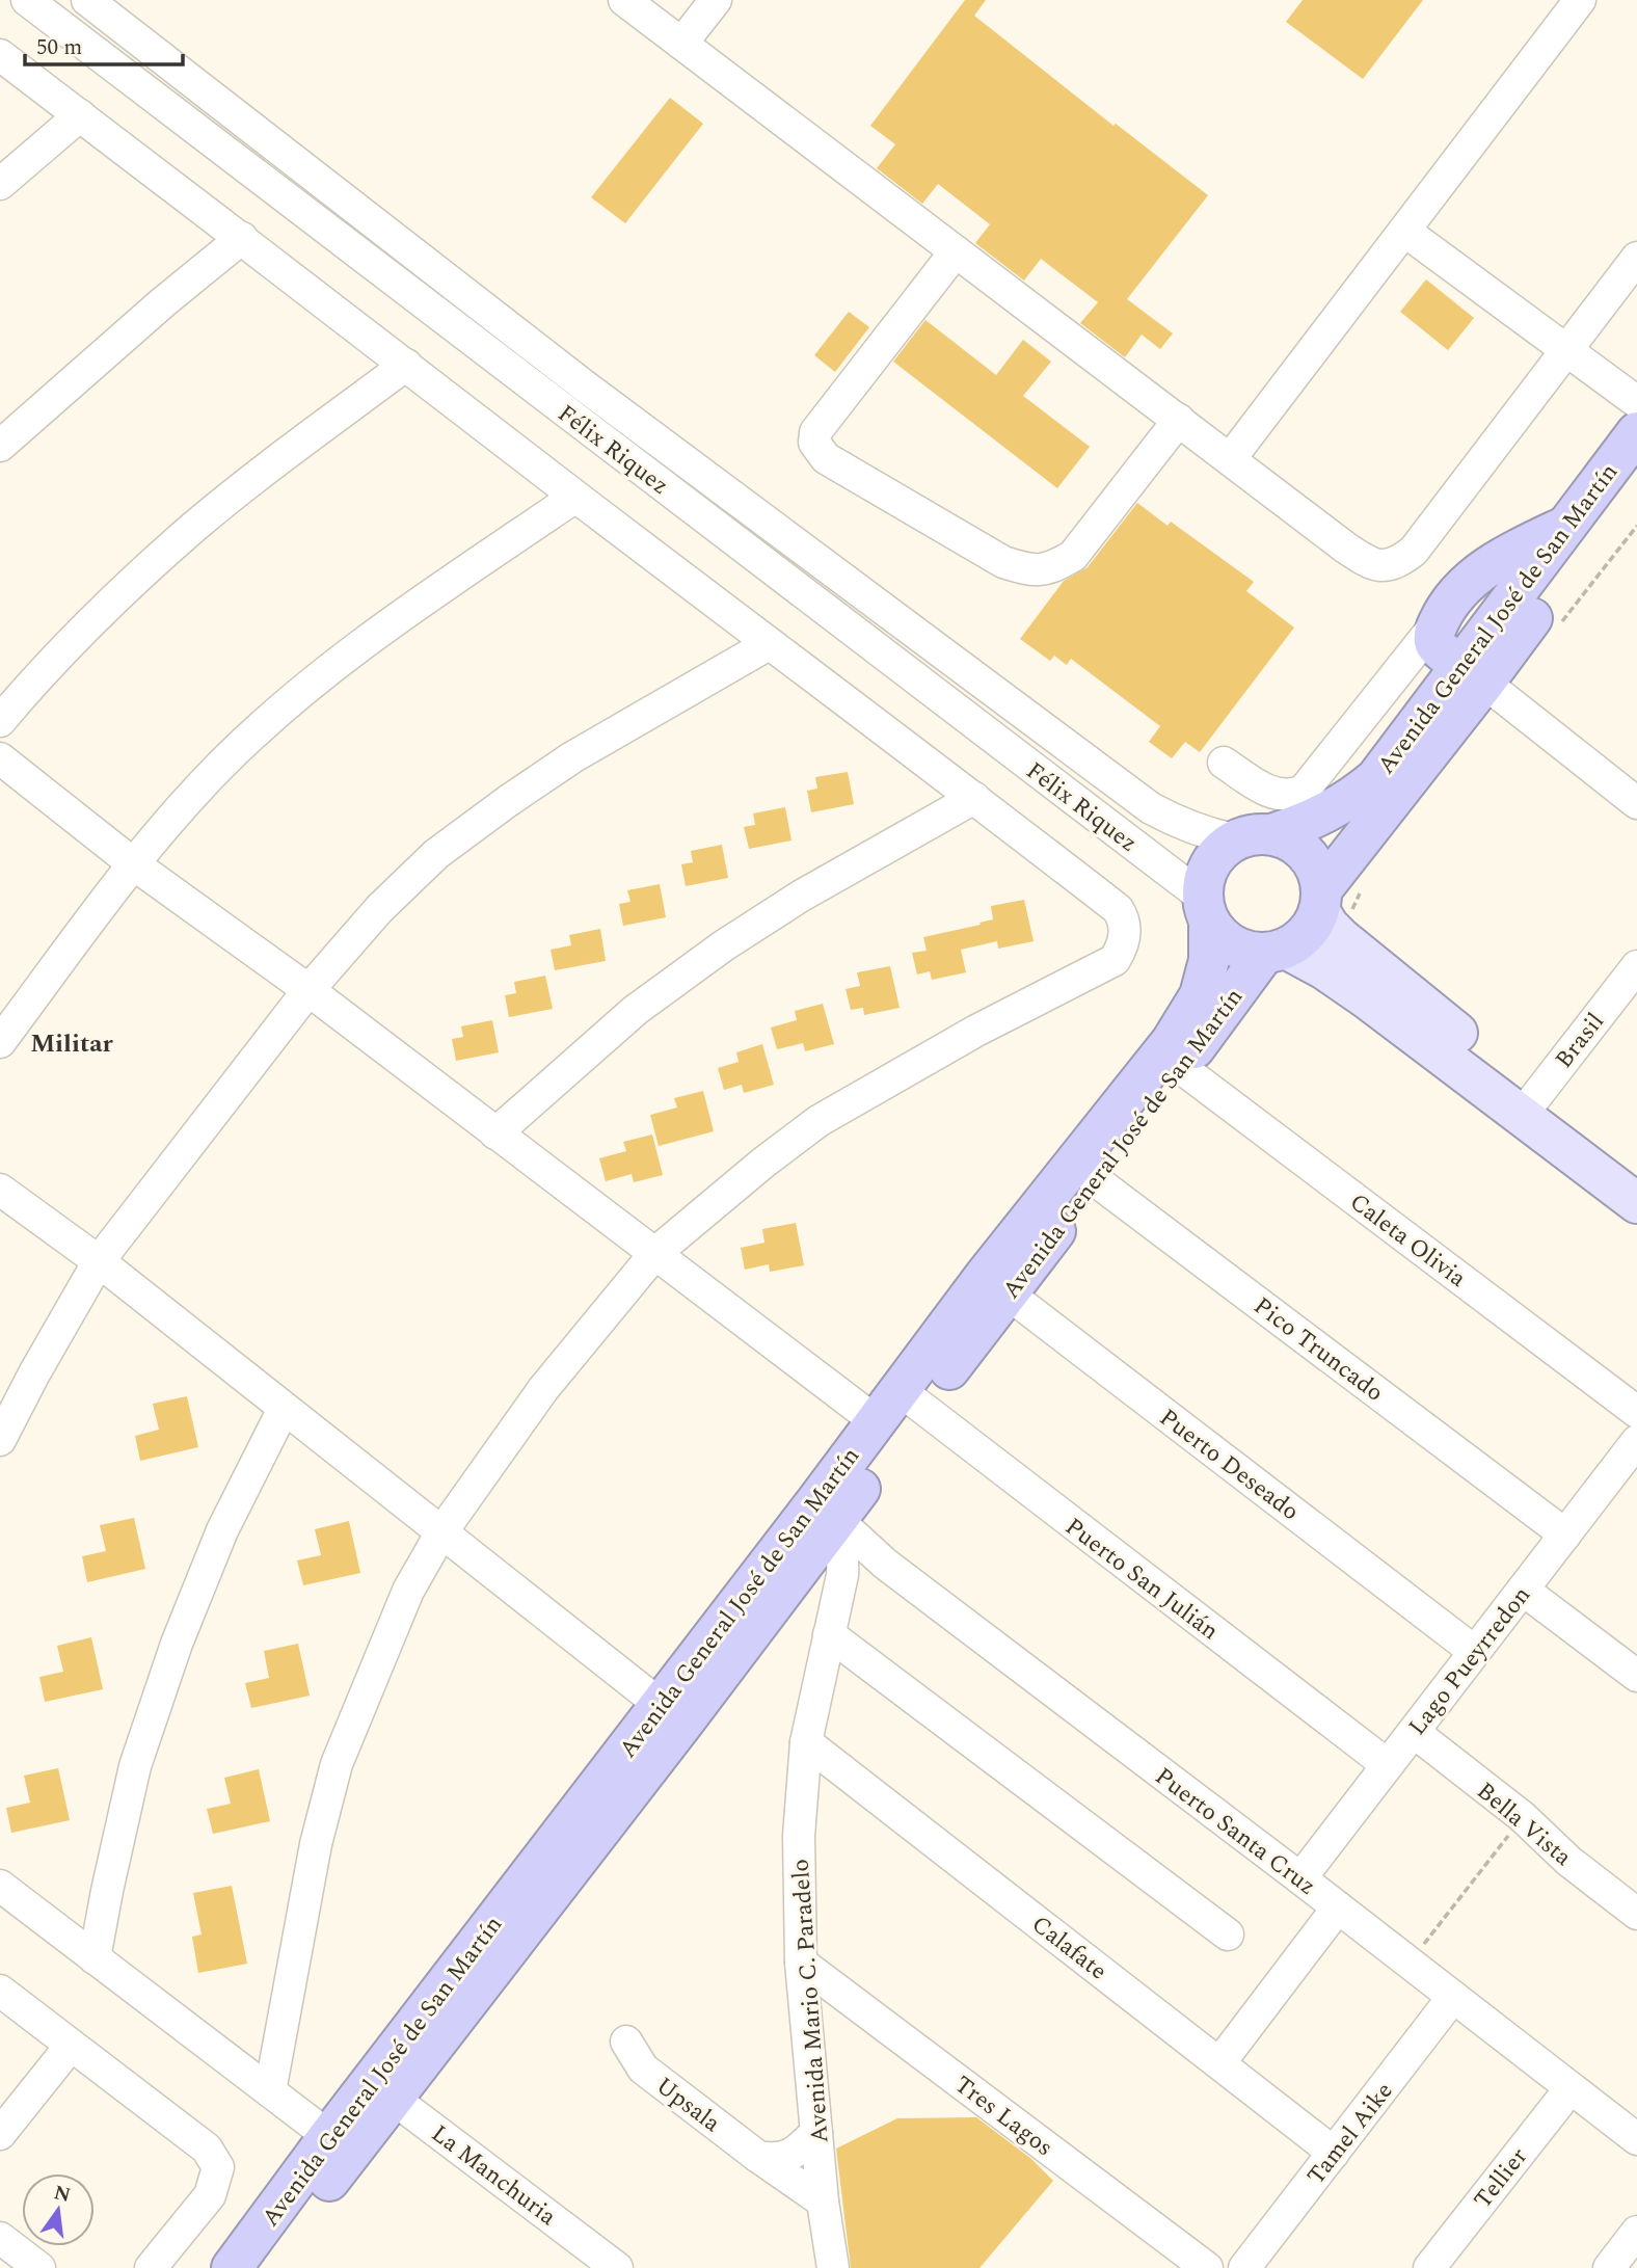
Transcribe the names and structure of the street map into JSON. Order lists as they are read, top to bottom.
{
  "streets": {
    "highway": ["Avenida General José de San Martín"],
    "street": [
      "Félix Riquez",
      "Brasil",
      "Caleta Olivia",
      "Pico Truncado",
      "Puerto Deseado",
      "Puerto San Julián",
      "Lago Pueyrredon",
      "Bella Vista",
      "Puerto Santa Cruz",
      "Calafate",
      "Avenida Mario C. Paradelo",
      "Upsala",
      "Tres Lagos",
      "Tamel Aike",
      "La Manchuria",
      "Tellier"
    ]
  },
  "crossings": [
    ["Félix Riquez", "Avenida General José de San Martín"],
    ["Avenida General José de San Martín", "Caleta Olivia"],
    ["Avenida General José de San Martín", "Pico Truncado"],
    ["Avenida General José de San Martín", "Puerto Deseado"],
    ["Avenida General José de San Martín", "Puerto San Julián"],
    ["Avenida General José de San Martín", "Puerto Santa Cruz"],
    ["Avenida General José de San Martín", "Avenida Mario C. Paradelo"],
    ["Avenida General José de San Martín", "La Manchuria"],
    ["Pico Truncado", "Lago Pueyrredon"],
    ["Puerto Deseado", "Lago Pueyrredon"],
    ["Puerto San Julián", "Lago Pueyrredon"],
    ["Lago Pueyrredon", "Bella Vista"],
    ["Lago Pueyrredon", "Puerto Santa Cruz"],
    ["Puerto Santa Cruz", "Avenida Mario C. Paradelo"],
    ["Puerto Santa Cruz", "Tamel Aike"],
    ["Puerto Santa Cruz", "Tellier"],
    ["Calafate", "Avenida Mario C. Paradelo"],
    ["Calafate", "Tamel Aike"],
    ["Avenida Mario C. Paradelo", "Upsala"],
    ["Avenida Mario C. Paradelo", "Tres Lagos"]
  ],
  "districts": ["Militar"],
  "scale_bar": "50 m",
  "north": "top"
}
